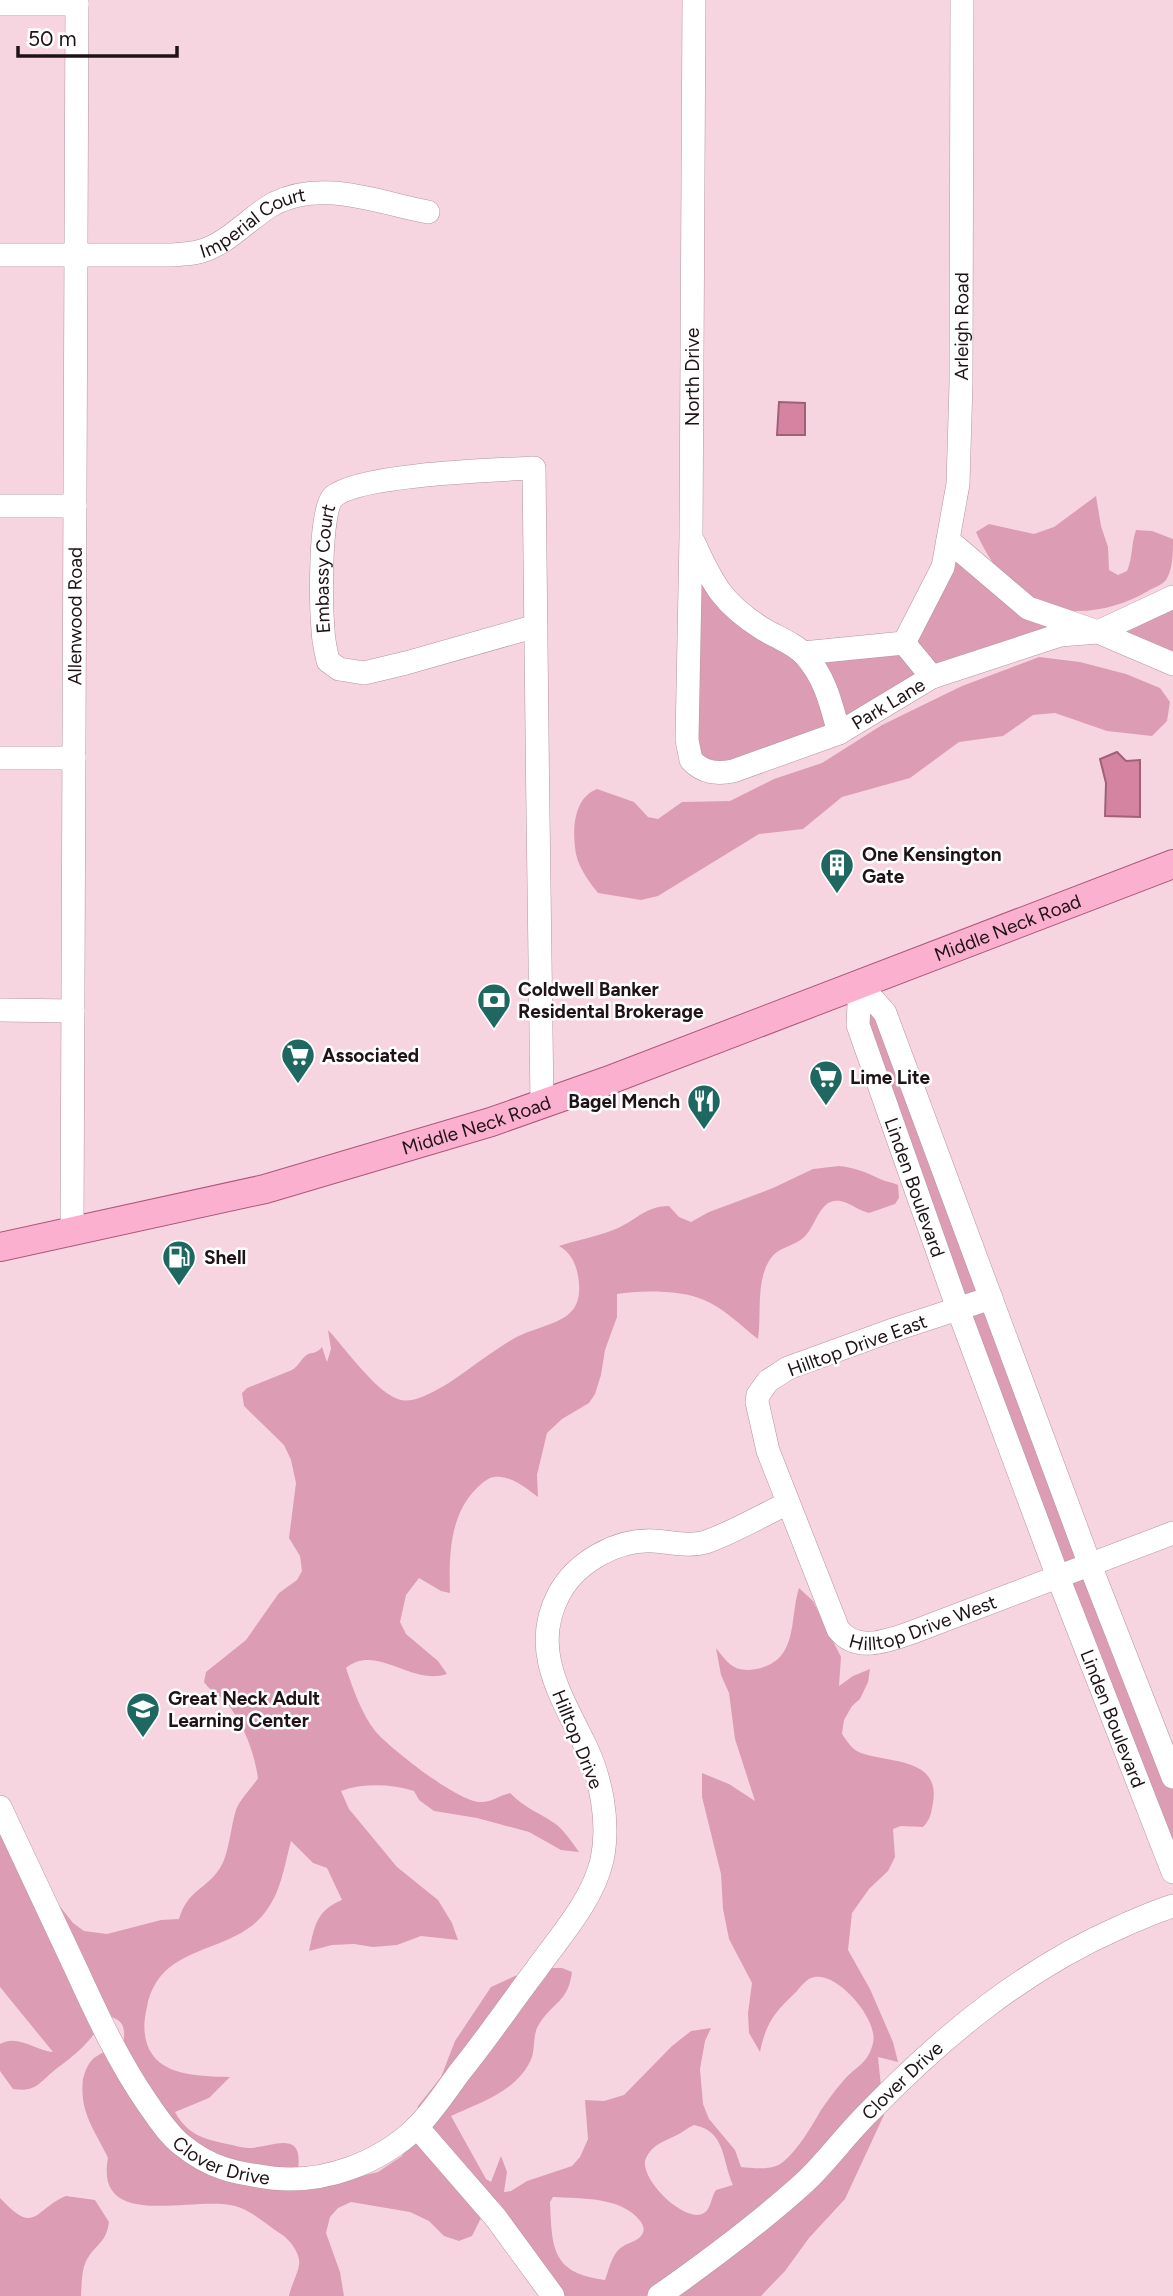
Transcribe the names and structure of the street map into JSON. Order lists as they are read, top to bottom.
{
  "streets": {
    "main road": ["Middle Neck Road"],
    "street": [
      "Imperial Court",
      "Arleigh Road",
      "North Drive",
      "Embassy Court",
      "Allenwood Road",
      "Park Lane",
      "Linden Boulevard",
      "Hilltop Drive East",
      "Hilltop Drive West",
      "Hilltop Drive",
      "Clover Drive"
    ]
  },
  "crossings": [
    ["Imperial Court", "Allenwood Road"],
    ["Arleigh Road", "Park Lane"],
    ["North Drive", "Park Lane"],
    ["Embassy Court", "Middle Neck Road"],
    ["Allenwood Road", "Middle Neck Road"],
    ["Middle Neck Road", "Linden Boulevard"],
    ["Linden Boulevard", "Hilltop Drive East"],
    ["Linden Boulevard", "Hilltop Drive West"],
    ["Hilltop Drive East", "Hilltop Drive West"],
    ["Hilltop Drive East", "Hilltop Drive"],
    ["Hilltop Drive West", "Hilltop Drive"],
    ["Hilltop Drive", "Clover Drive"]
  ],
  "places": {
    "building": ["One Kensington Gate"],
    "bank": ["Coldwell Banker Residental Brokerage"],
    "supermarket": ["Associated", "Lime Lite"],
    "restaurant": ["Bagel Mench"],
    "fuel station": ["Shell"],
    "school or university": ["Great Neck Adult Learning Center"]
  },
  "scale_bar": "50 m"
}
